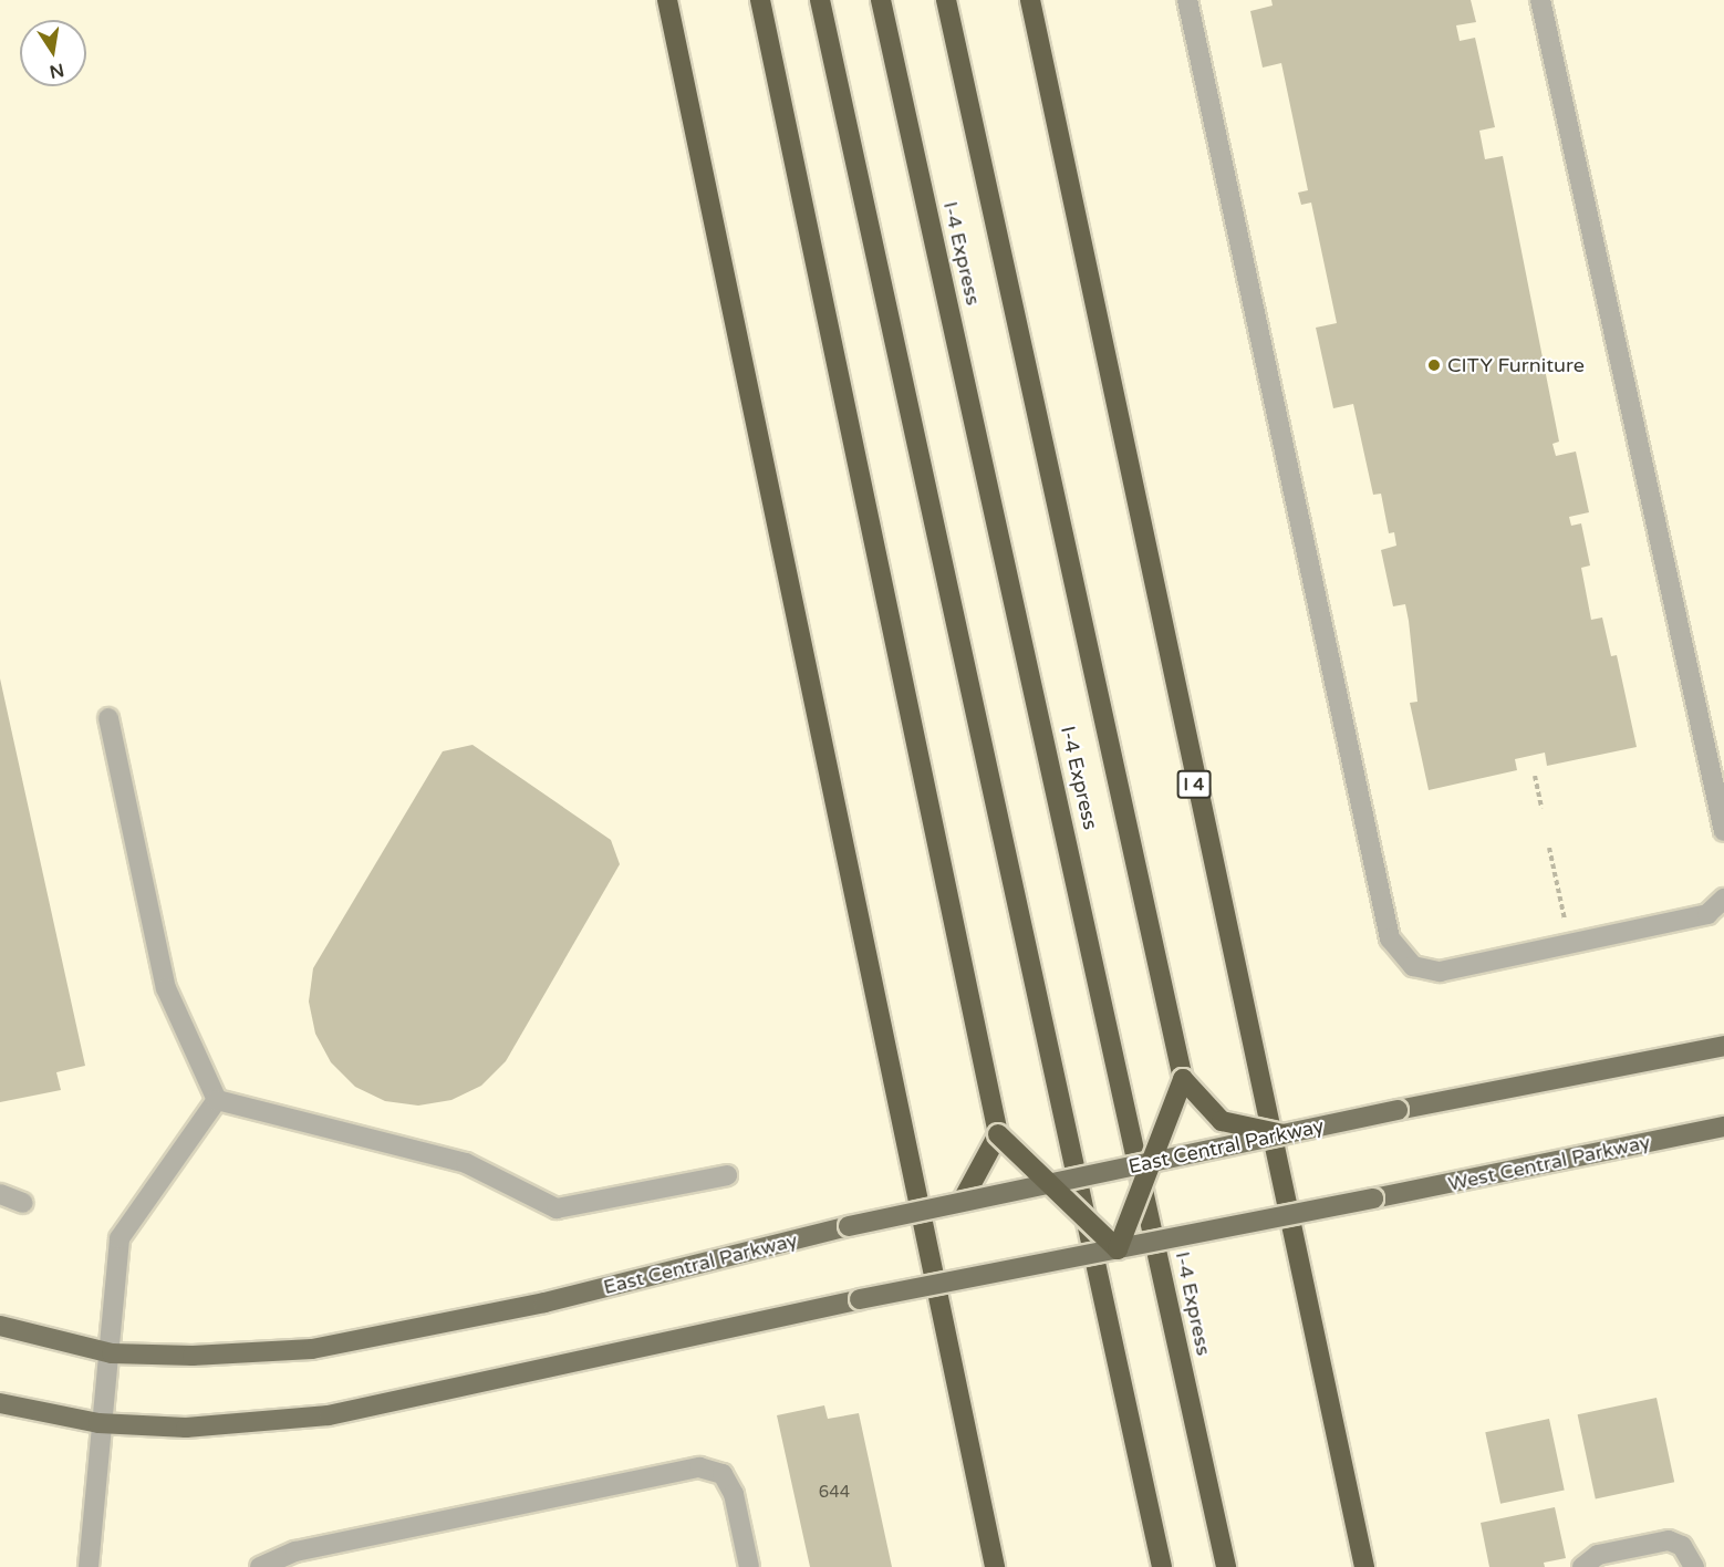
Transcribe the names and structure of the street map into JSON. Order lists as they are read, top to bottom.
{
  "streets": {
    "highway": ["I-4 Express", "I 4"],
    "main road": ["East Central Parkway", "West Central Parkway"]
  },
  "places": ["CITY Furniture"],
  "house_numbers": ["644"],
  "north": "bottom"
}
